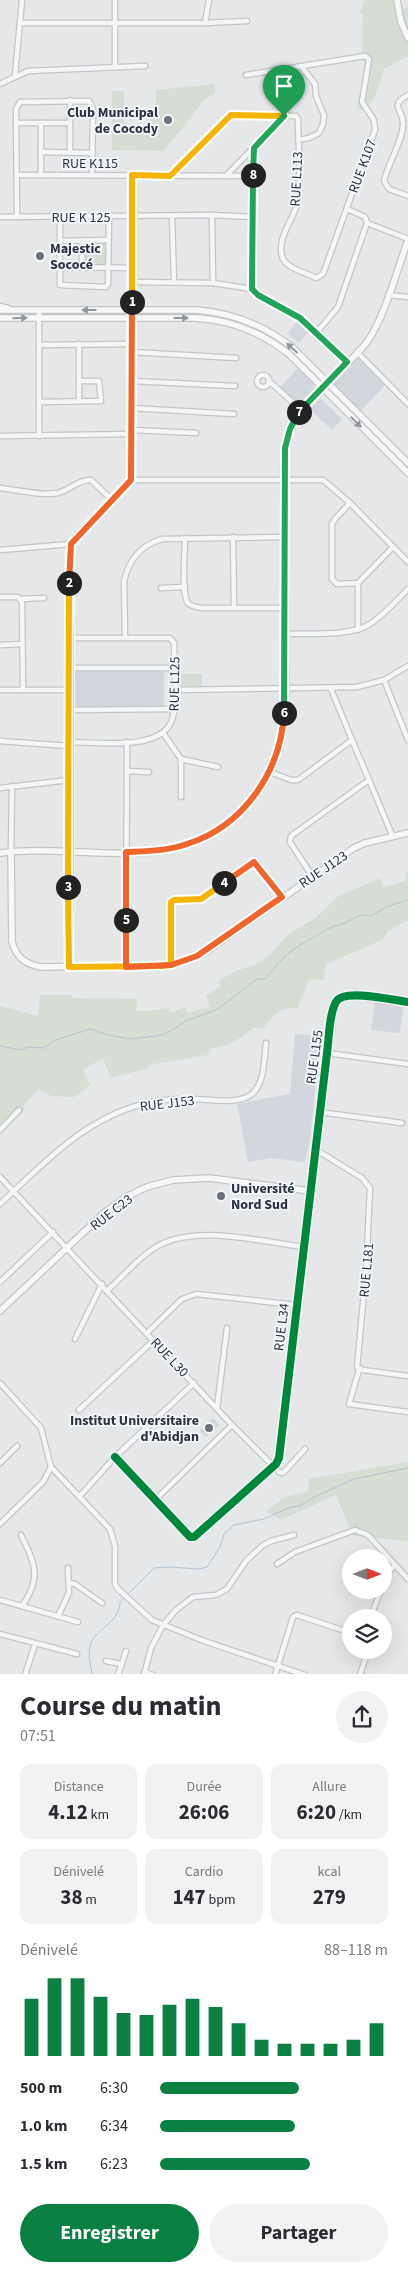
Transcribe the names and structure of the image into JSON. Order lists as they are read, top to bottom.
{
  "streets": {
    "main road": ["RUE J123", "RUE L155", "RUE C23"],
    "street": [
      "RUE K115",
      "RUE K107",
      "RUE L113",
      "RUE K 125",
      "RUE L125",
      "RUE J153",
      "RUE L181",
      "RUE L34",
      "RUE L30"
    ]
  },
  "crossings": [
    ["RUE K107", "RUE L113"],
    ["RUE L155", "RUE C23"],
    ["RUE L155", "RUE L181"],
    ["RUE L155", "RUE L34"],
    ["RUE J153", "RUE L30"],
    ["RUE C23", "RUE L34"],
    ["RUE C23", "RUE L30"],
    ["RUE L34", "RUE L30"]
  ],
  "places": [
    "Club Municipal de Cocody",
    "Majestic Sococé",
    "Université Nord Sud",
    "Institut Universitaire d'Abidjan"
  ],
  "north": "right",
  "page": {
    "pins": [
      "8",
      "1",
      "7",
      "2",
      "6",
      "4",
      "3",
      "5"
    ],
    "heading": ["Course du matin", "07:51"],
    "stats": [
      ["Distance", "4.12 km"],
      ["Durée", "26:06"],
      ["Allure", "6:20 /km"],
      ["Dénivelé", "38 m"],
      ["Cardio", "147 bpm"],
      ["kcal", "279"]
    ],
    "chart": ["Dénivelé", "88–118 m"],
    "list": [
      {
        "name": "500 m",
        "note": "6:30"
      },
      {
        "name": "1.0 km",
        "note": "6:34"
      },
      {
        "name": "1.5 km",
        "note": "6:23"
      }
    ],
    "buttons": ["Enregistrer", "Partager"]
  }
}
